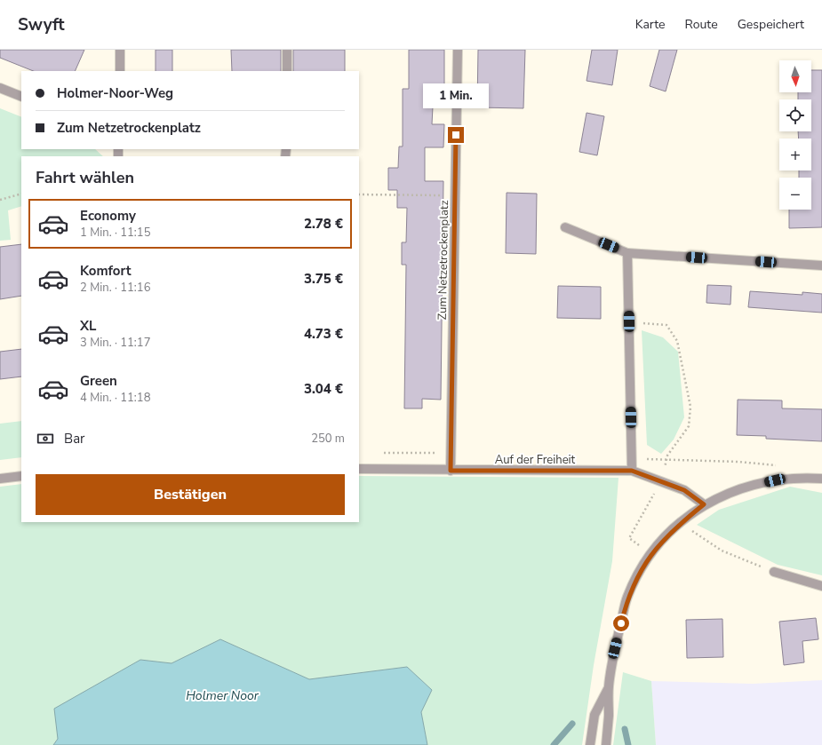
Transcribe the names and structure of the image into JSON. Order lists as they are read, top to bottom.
{
  "streets": {
    "street": ["Zum Netzetrockenplatz", "Auf der Freiheit"]
  },
  "crossings": [
    ["Zum Netzetrockenplatz", "Auf der Freiheit"]
  ],
  "water": ["Holmer Noor"],
  "north": "bottom",
  "page": {
    "header": "Swyft",
    "nav": ["Karte", "Route", "Gespeichert"],
    "map_buttons": ["+", "−"],
    "banner": ["Holmer-Noor-Weg", "Zum Netzetrockenplatz"],
    "bubble": "1 Min.",
    "heading": "Fahrt wählen",
    "list": [
      {
        "name": "Economy",
        "note": "1 Min. · 11:15",
        "value": "2.78 €"
      },
      {
        "name": "Komfort",
        "note": "2 Min. · 11:16",
        "value": "3.75 €"
      },
      {
        "name": "XL",
        "note": "3 Min. · 11:17",
        "value": "4.73 €"
      },
      {
        "name": "Green",
        "note": "4 Min. · 11:18",
        "value": "3.04 €"
      }
    ],
    "pay": ["Bar", "250 m"],
    "buttons": "Bestätigen"
  }
}
